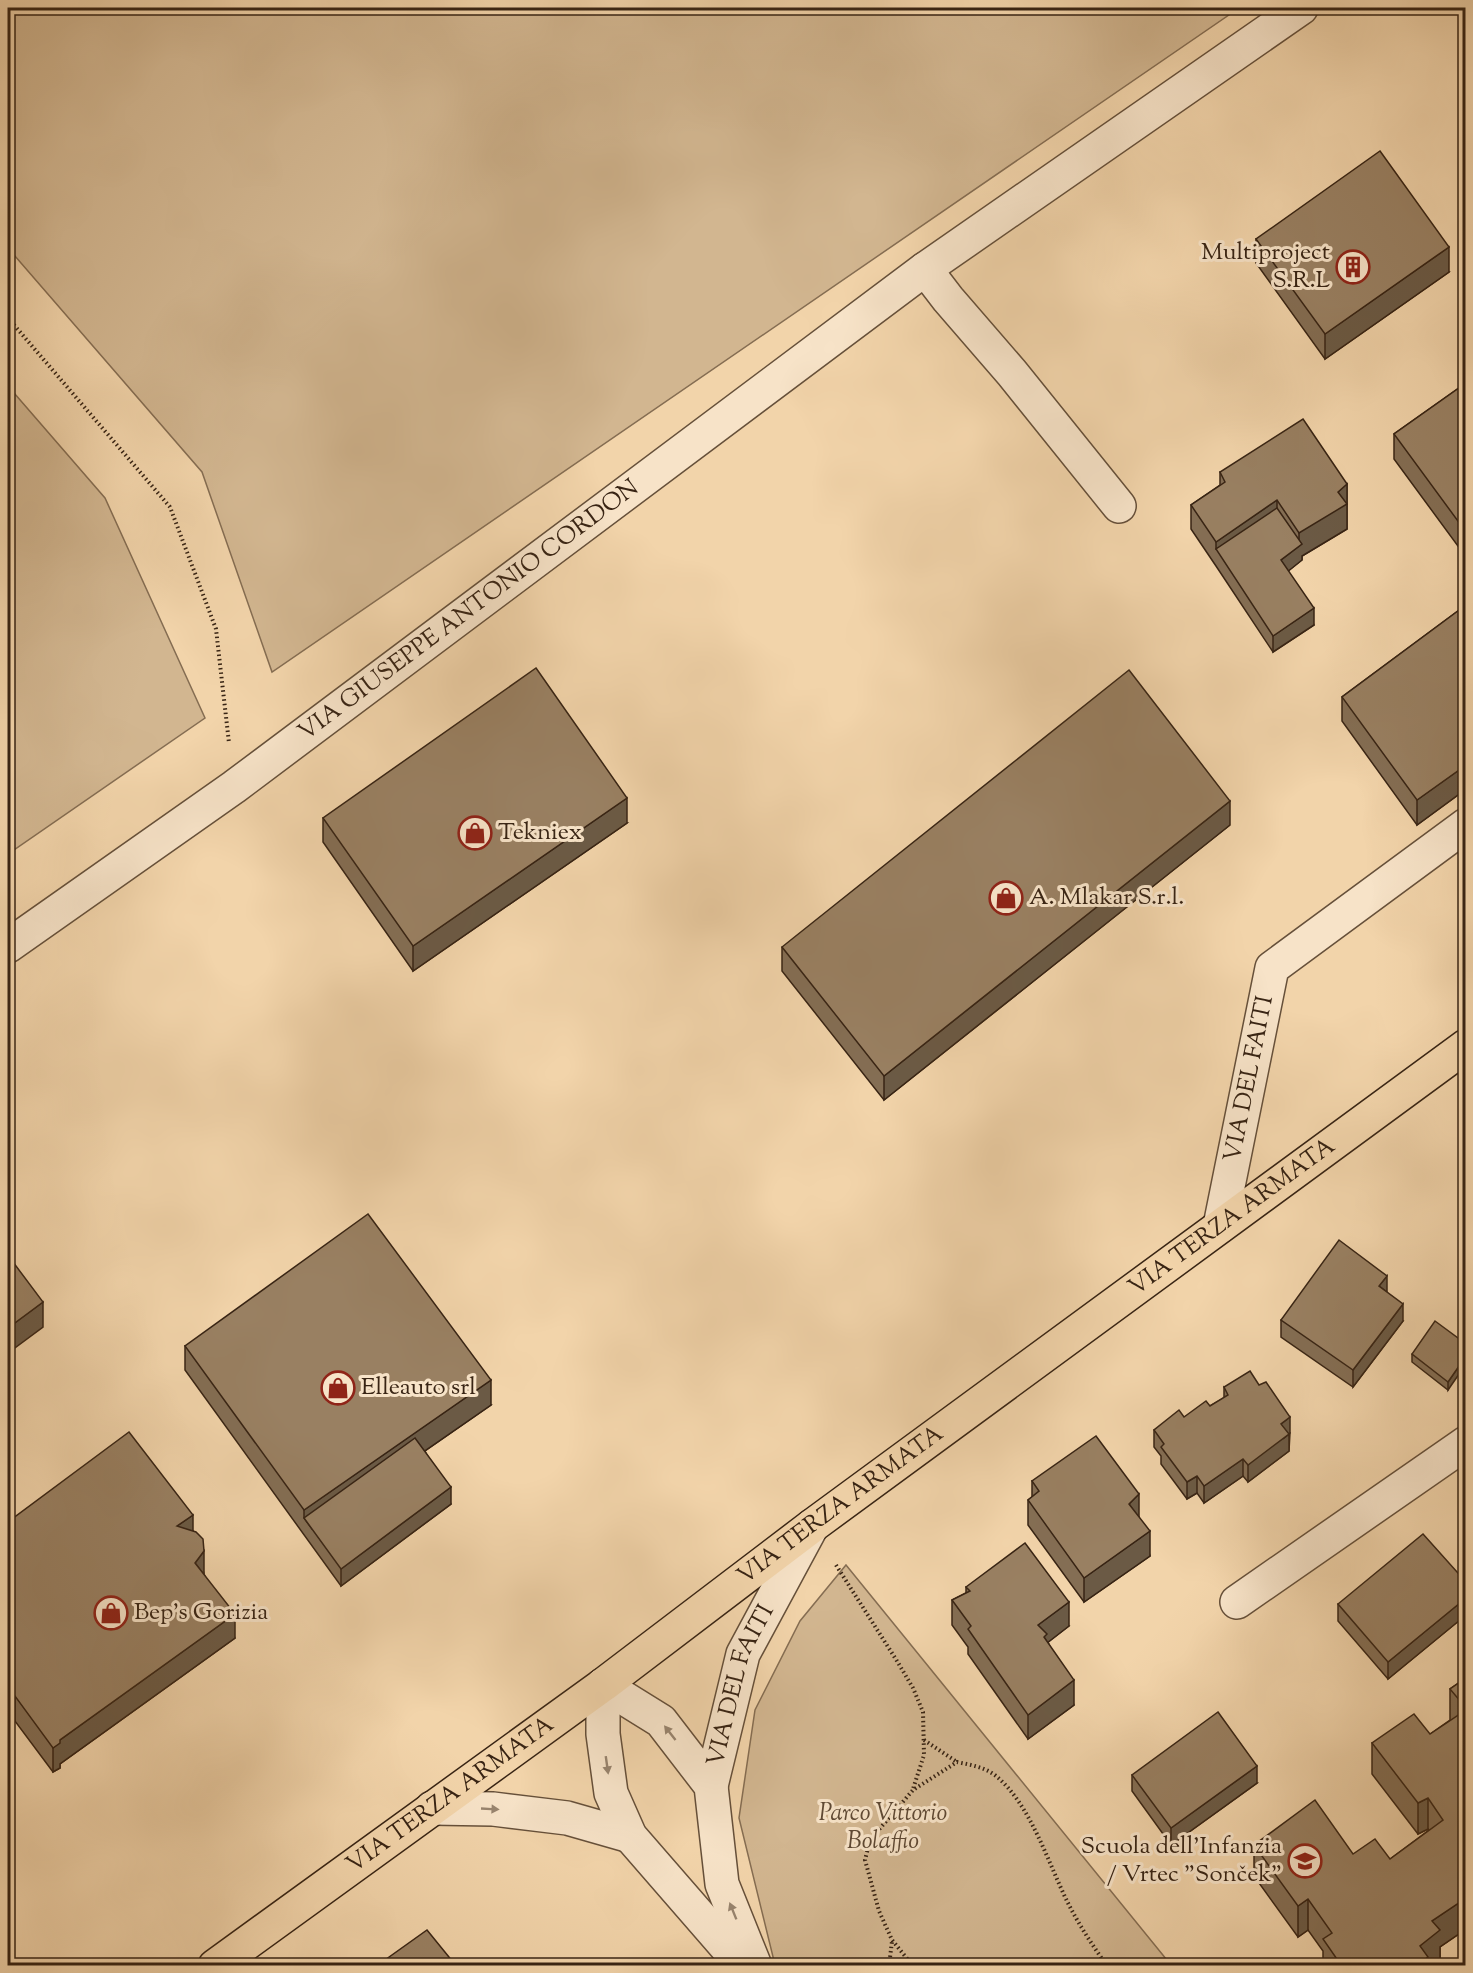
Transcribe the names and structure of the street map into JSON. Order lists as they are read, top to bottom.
{
  "streets": {
    "main road": ["VIA TERZA ARMATA"],
    "street": ["VIA GIUSEPPE ANTONIO CORDON", "VIA DEL FAITI"]
  },
  "crossings": [
    ["VIA DEL FAITI", "VIA TERZA ARMATA"]
  ],
  "parks": ["Parco Vittorio Bolaffio"],
  "places": {
    "building": ["Multiproject S.R.L"],
    "shop": [
      "Tekniex",
      "A. Mlakar S.r.l.",
      "Elleauto srl",
      "Bep's Gorizia"
    ],
    "school or university": ["Scuola dell'Infanzia / Vrtec \"Sonček\""]
  }
}
